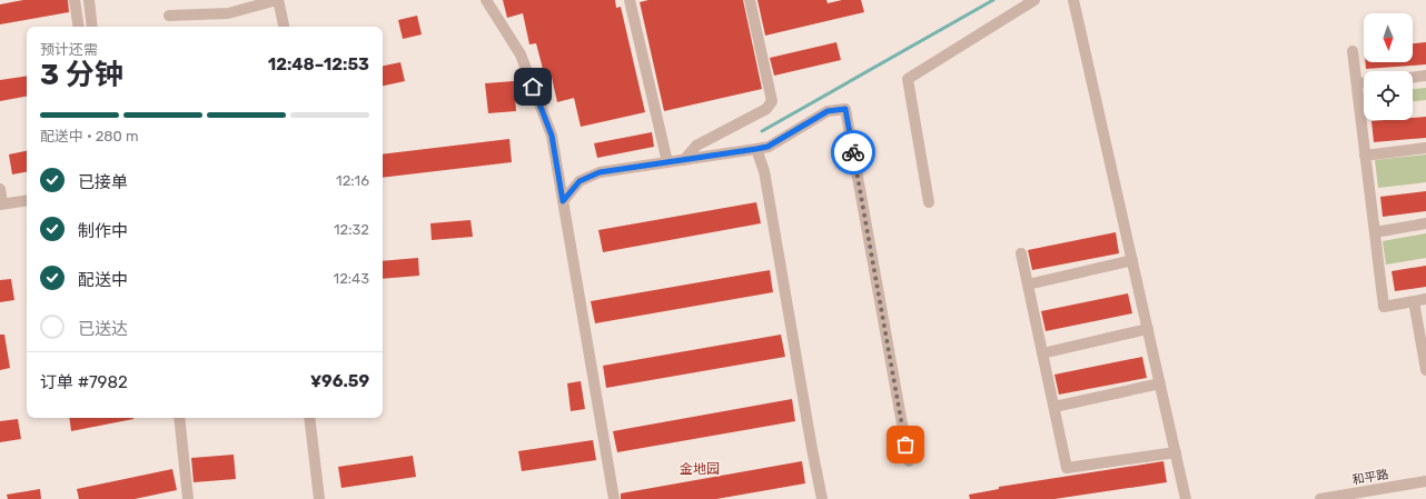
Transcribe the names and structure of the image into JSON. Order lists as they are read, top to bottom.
{
  "streets": {
    "street": ["和平路"]
  },
  "districts": ["金地园"],
  "north": "bottom",
  "page": {
    "heading": ["3 分钟", "预计还需", "12:48–12:53"],
    "panel": ["订单 #7982", "¥96.59"],
    "bar": "配送中 · 280 m",
    "list": [
      ["已接单", "12:16"],
      ["制作中", "12:32"],
      ["配送中", "12:43"],
      "已送达"
    ]
  }
}
